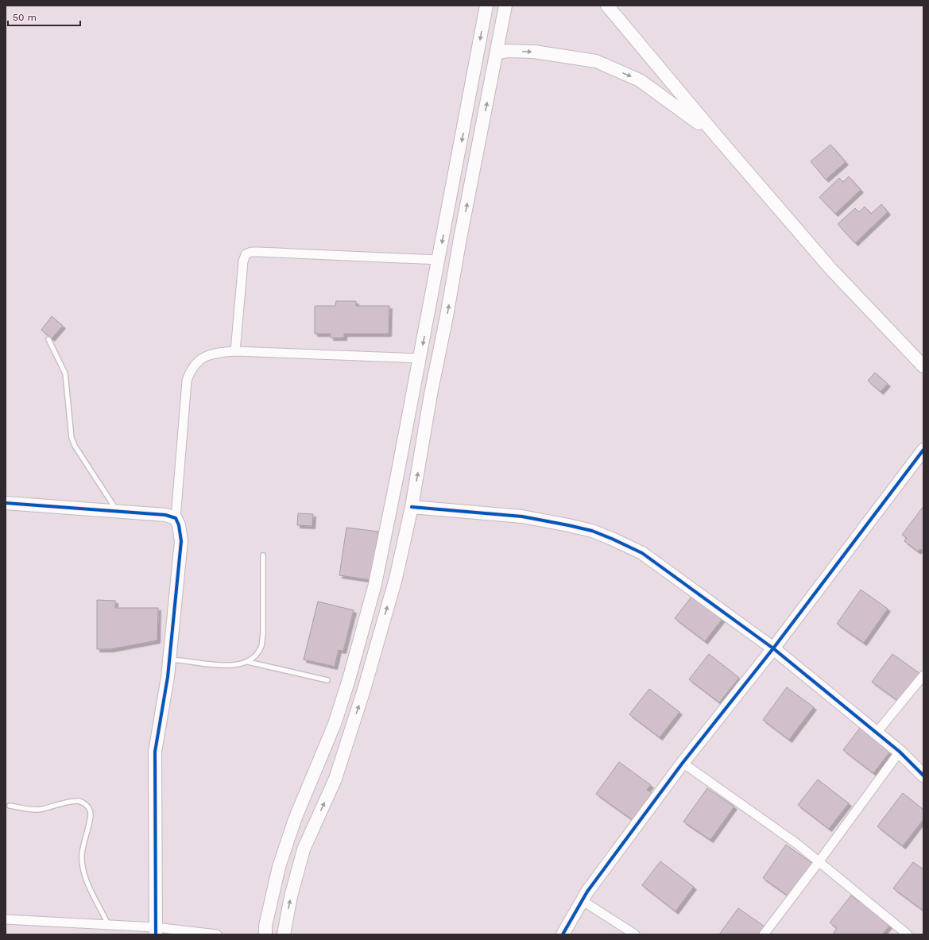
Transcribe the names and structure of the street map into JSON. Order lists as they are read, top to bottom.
{
  "scale_bar": "50 m"
}
